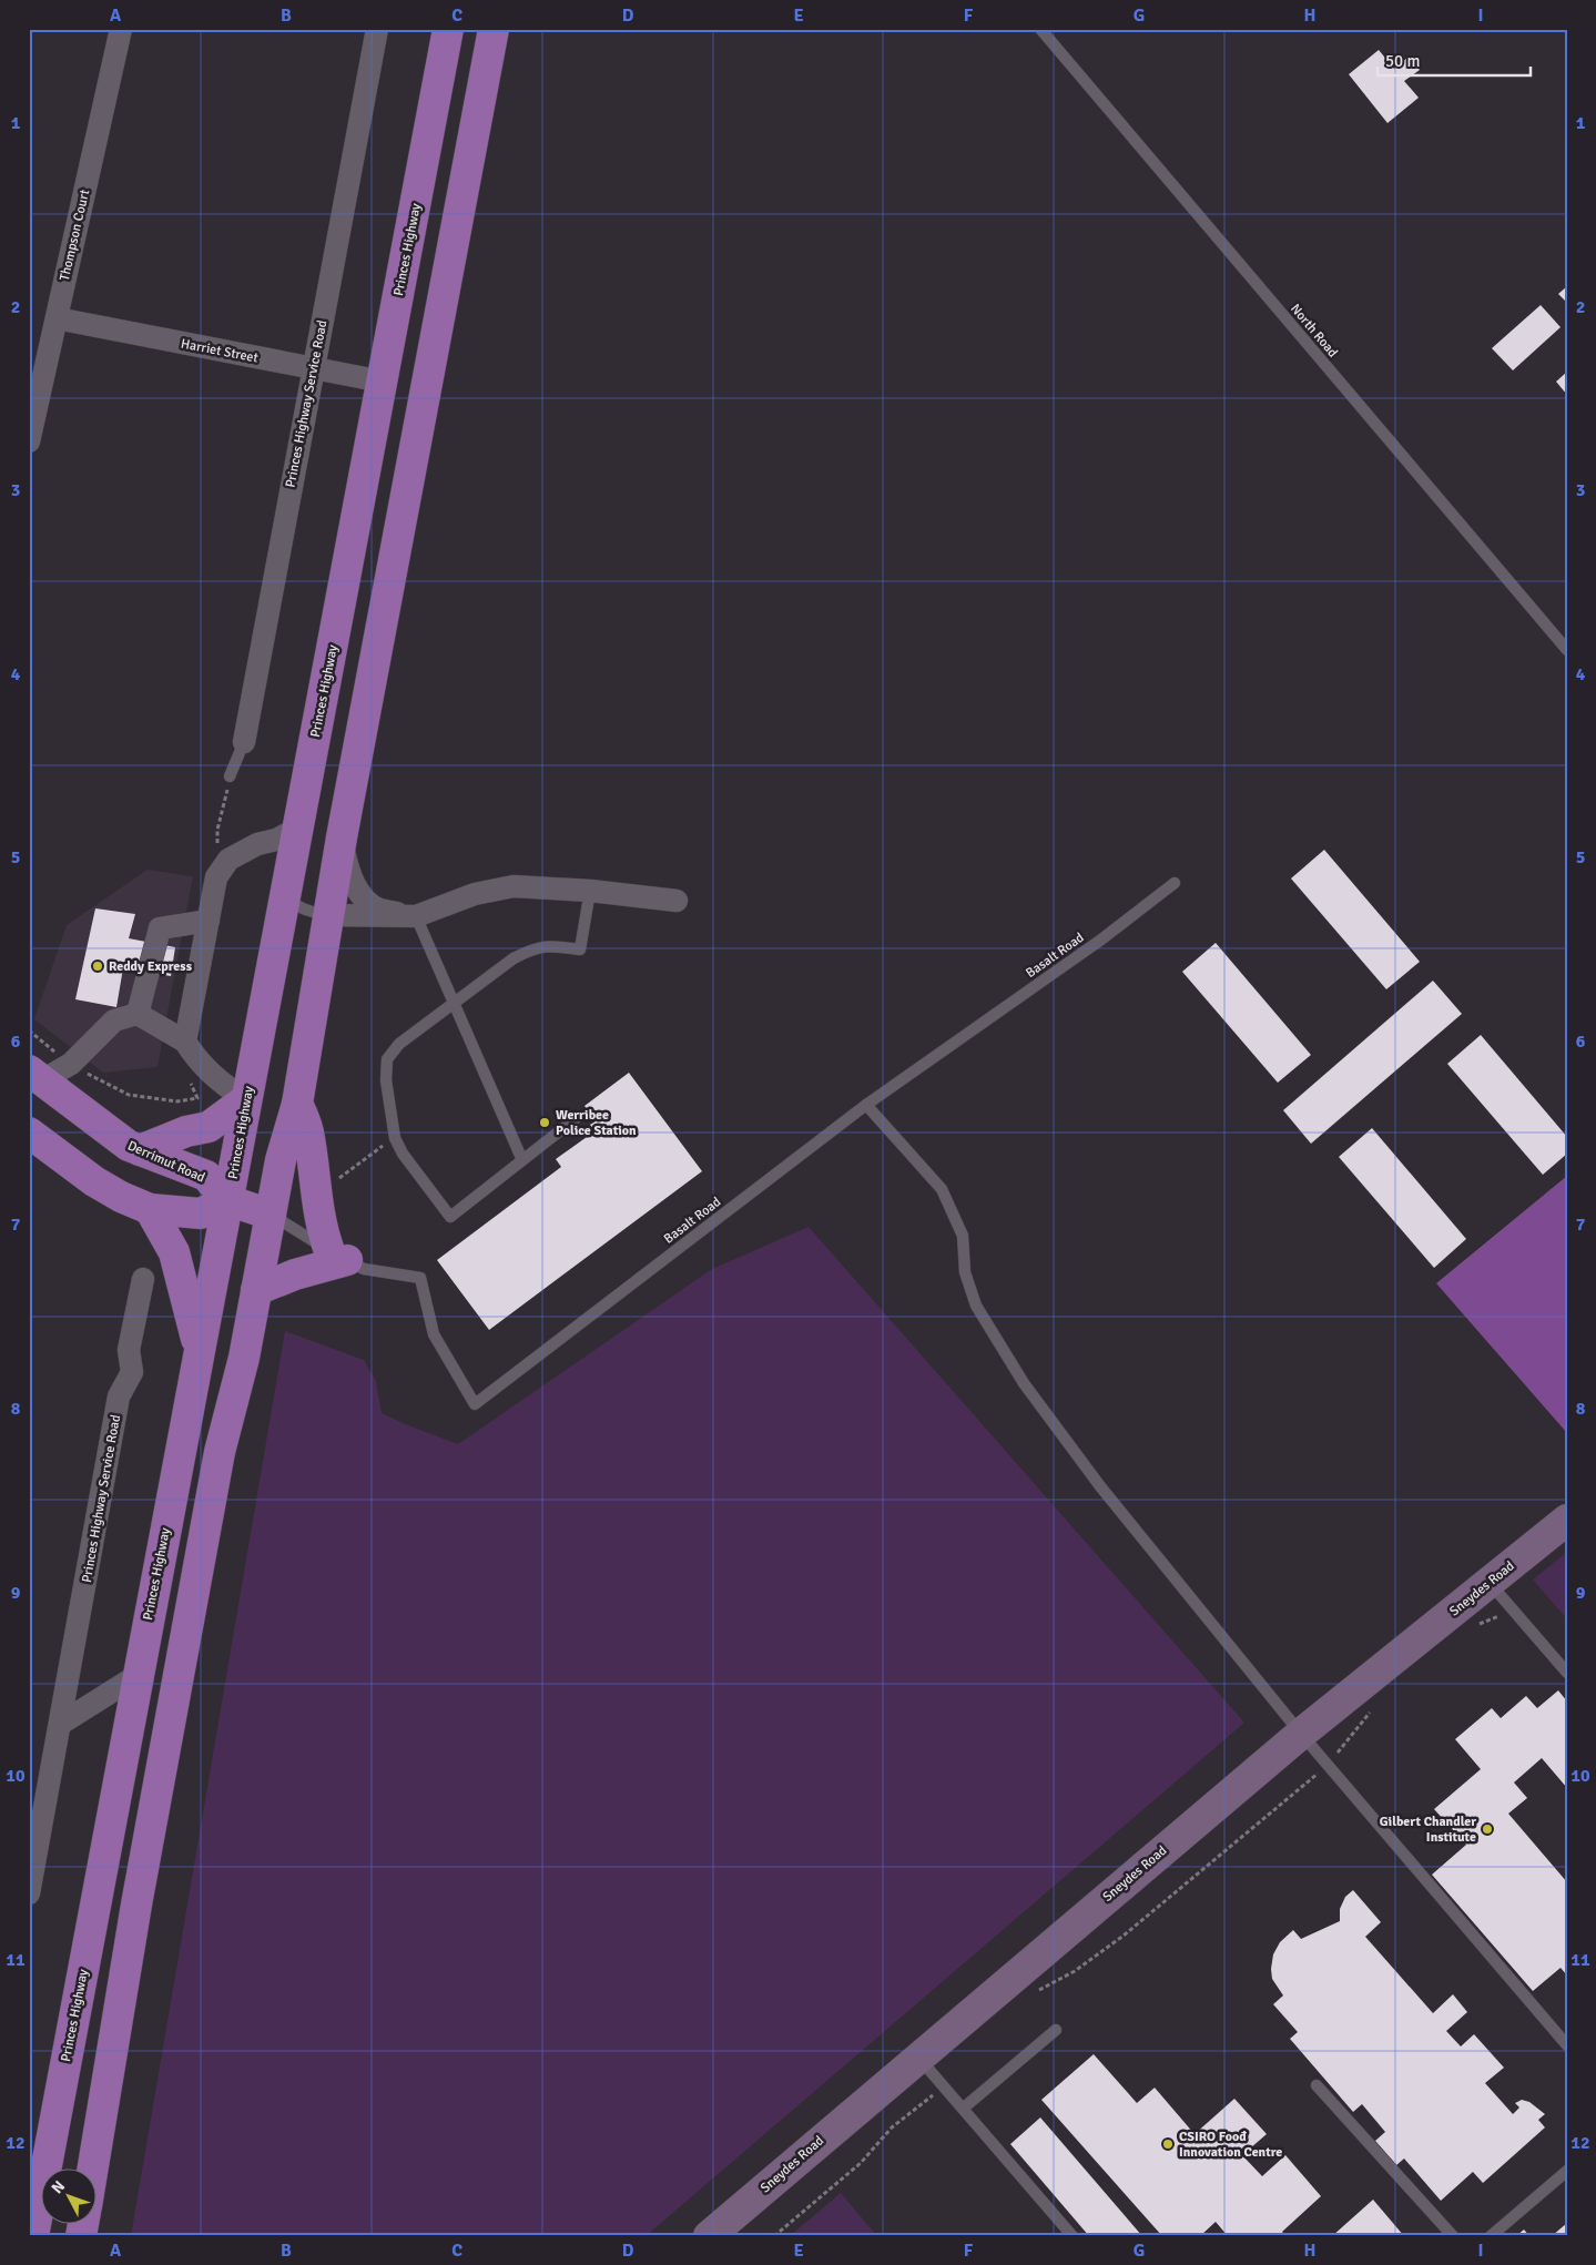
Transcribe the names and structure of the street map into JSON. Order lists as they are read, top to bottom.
{
  "streets": {
    "highway": ["Princes Highway", "Derrimut Road"],
    "main road": ["Sneydes Road"],
    "street": ["Thompson Court", "Harriet Street", "Princes Highway Service Road"],
    "lane": ["North Road", "Basalt Road"]
  },
  "crossings": [
    ["Thompson Court", "Harriet Street"],
    ["Princes Highway", "Harriet Street"],
    ["Princes Highway", "Derrimut Road"],
    ["Harriet Street", "Princes Highway Service Road"]
  ],
  "places": [
    "Reddy Express",
    "Werribee Police Station",
    "Gilbert Chandler Institute",
    "CSIRO Foođ Innovation Centre"
  ],
  "scale_bar": "50 m",
  "north": "top left",
  "grid": {
    "columns": [
      "A",
      "B",
      "C",
      "D",
      "E",
      "F",
      "G",
      "H",
      "I"
    ],
    "rows": [
      "1",
      "2",
      "3",
      "4",
      "5",
      "6",
      "7",
      "8",
      "9",
      "10",
      "11",
      "12"
    ]
  }
}
